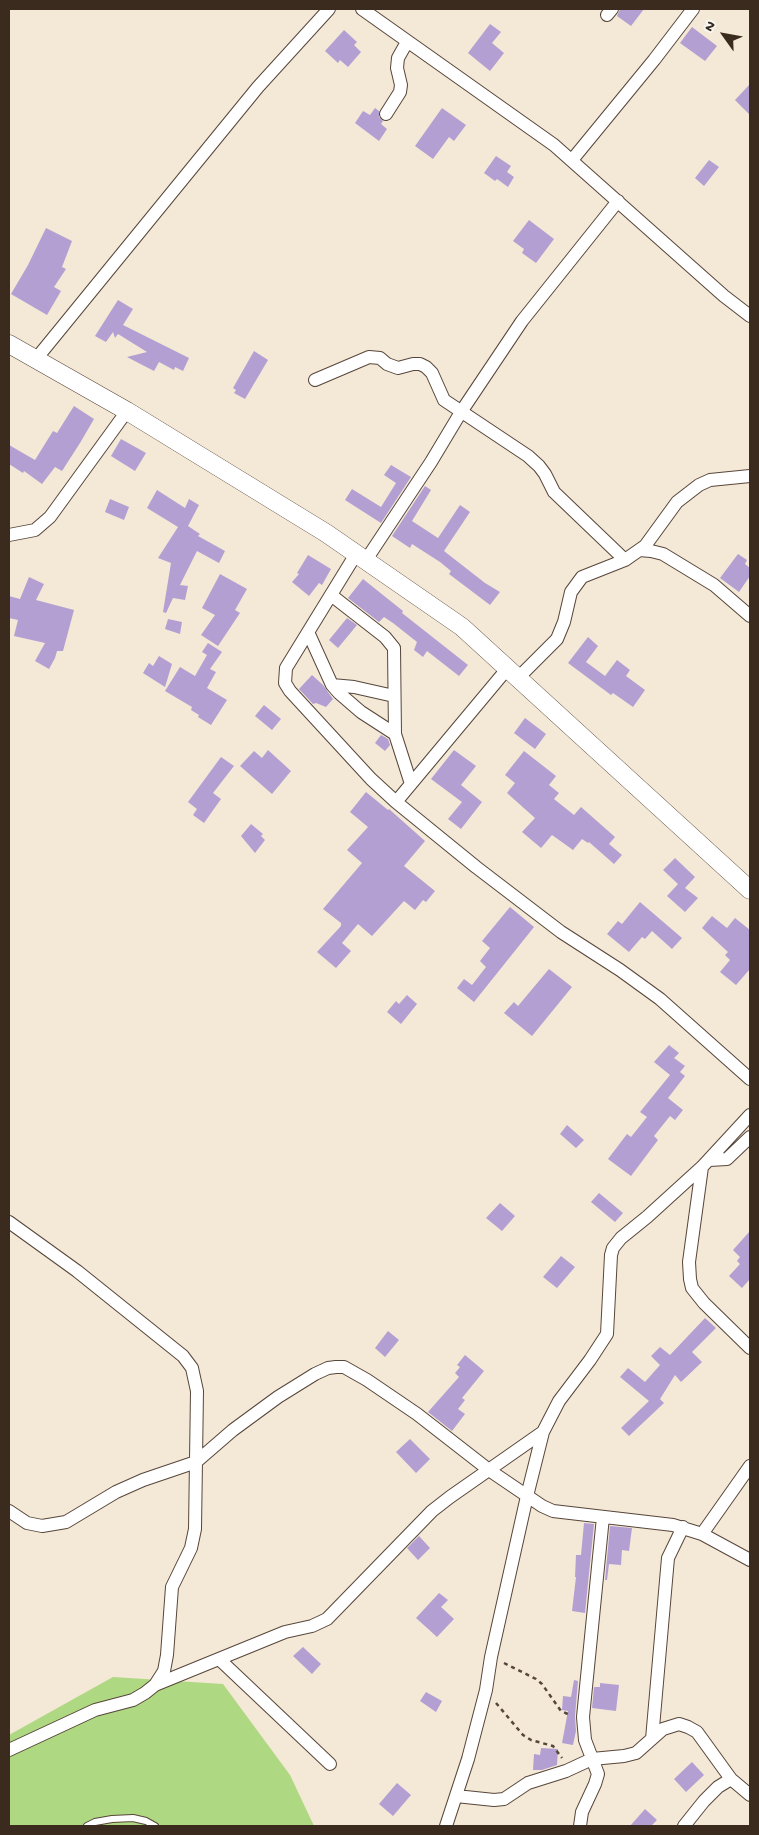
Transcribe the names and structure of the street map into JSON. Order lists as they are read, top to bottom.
{
  "north": "top left"
}
